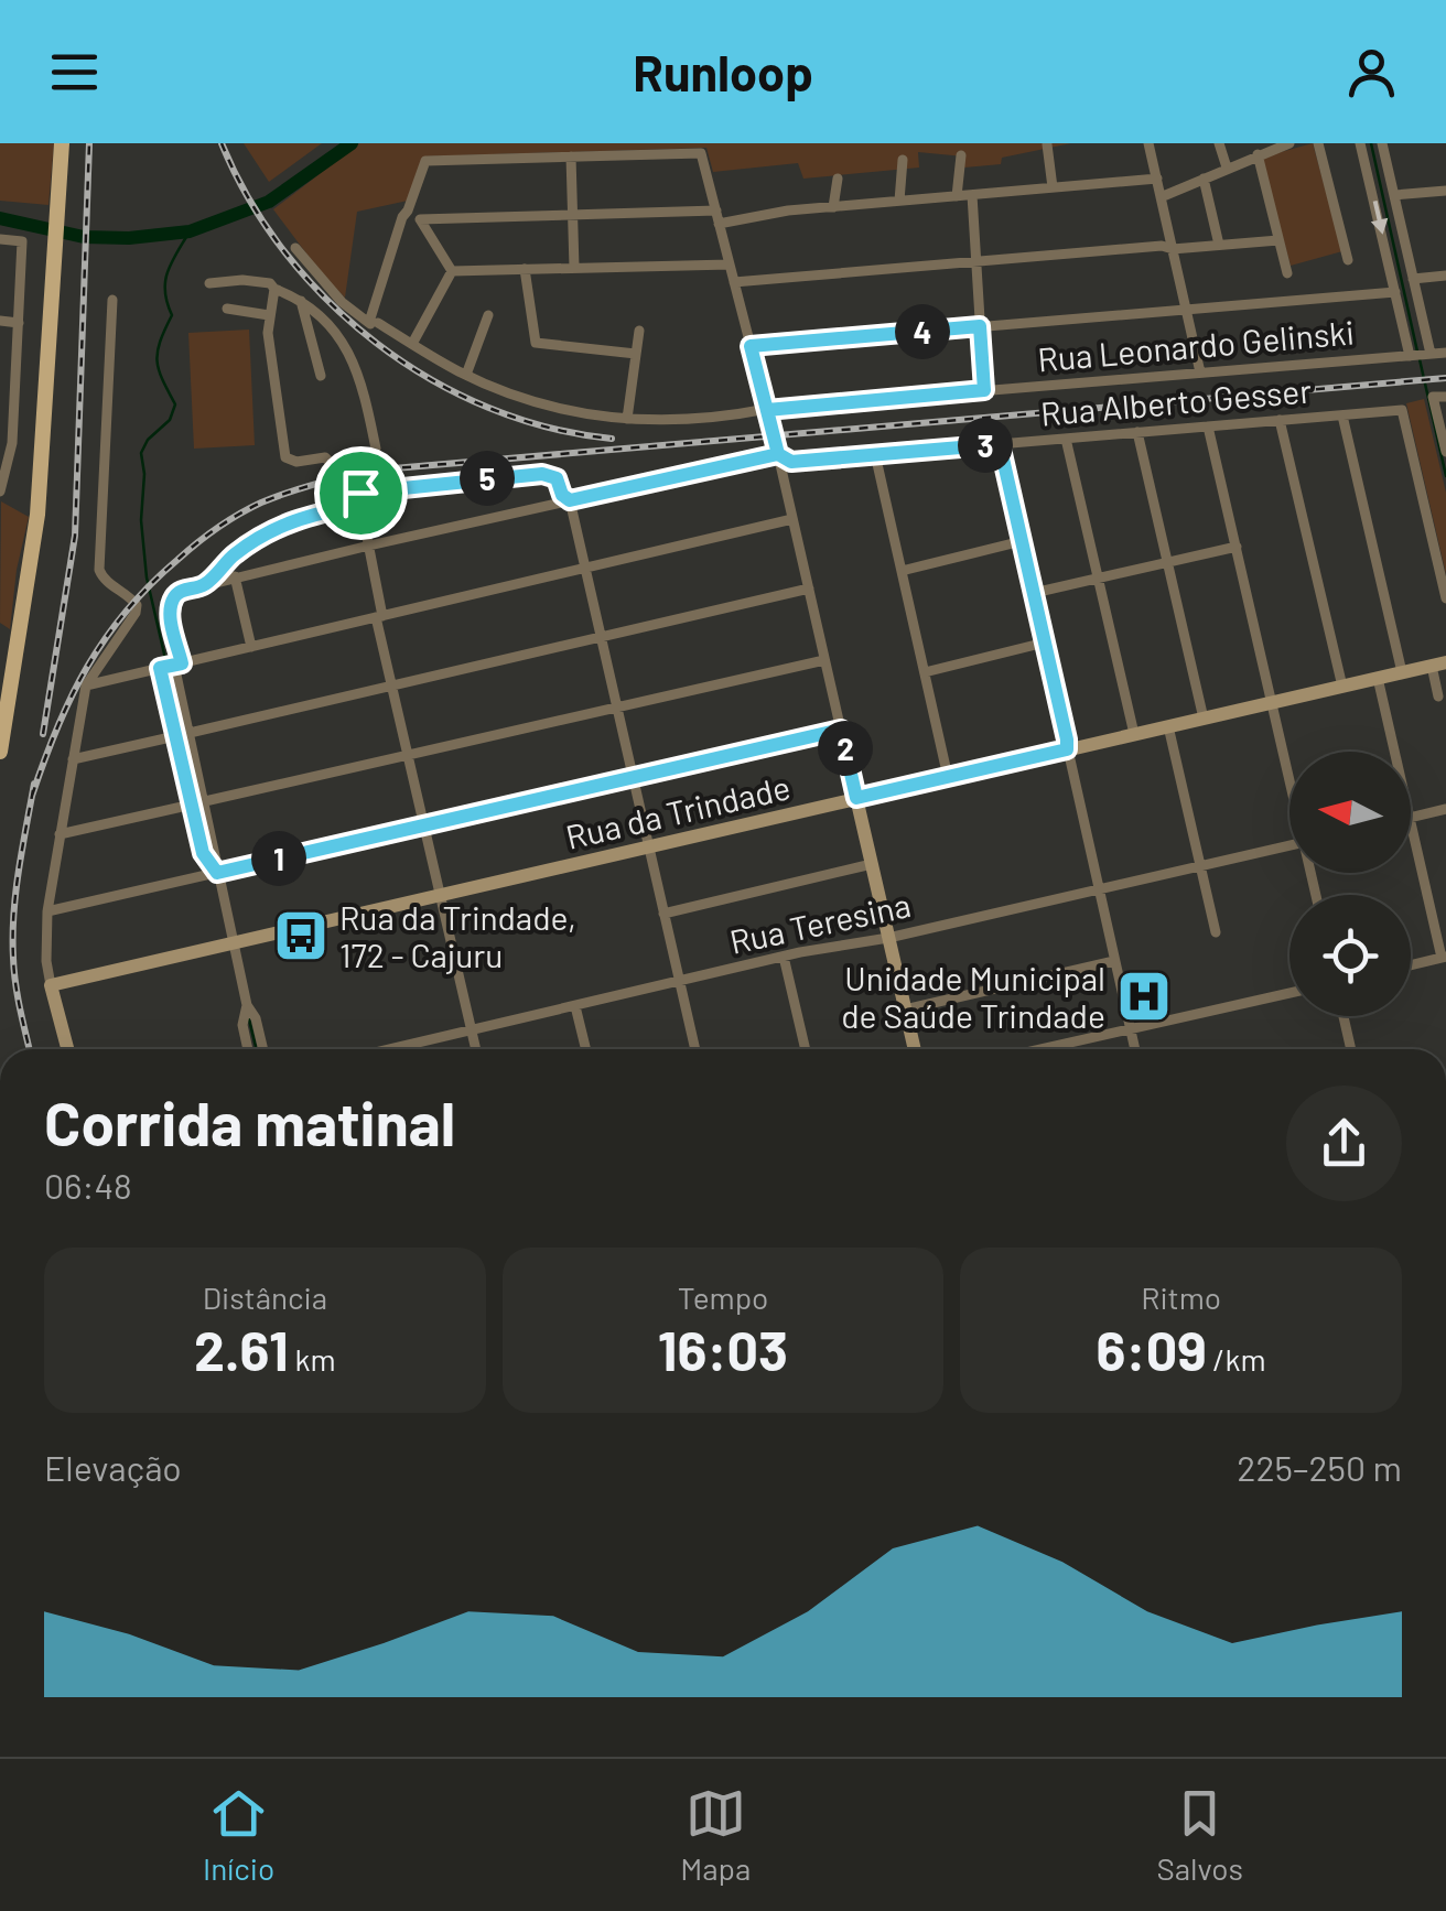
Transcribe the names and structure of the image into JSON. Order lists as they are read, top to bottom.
{
  "streets": {
    "main road": ["Rua da Trindade"],
    "street": ["Rua Leonardo Gelinski", "Rua Alberto Gesser", "Rua Teresina"]
  },
  "places": {
    "bus stop": ["Rua da Trindade, 172 - Cajuru"],
    "hospital": ["Unidade Municipal de Saúde Trindade"]
  },
  "north": "left",
  "page": {
    "header": "Runloop",
    "pins": [
      "4",
      "3",
      "5",
      "2",
      "1"
    ],
    "heading": ["Corrida matinal", "06:48"],
    "stats": [
      ["Distância", "2.61 km"],
      ["Tempo", "16:03"],
      ["Ritmo", "6:09 /km"]
    ],
    "chart": ["Elevação", "225–250 m"],
    "tabs": ["Início", "Mapa", "Salvos"]
  }
}
